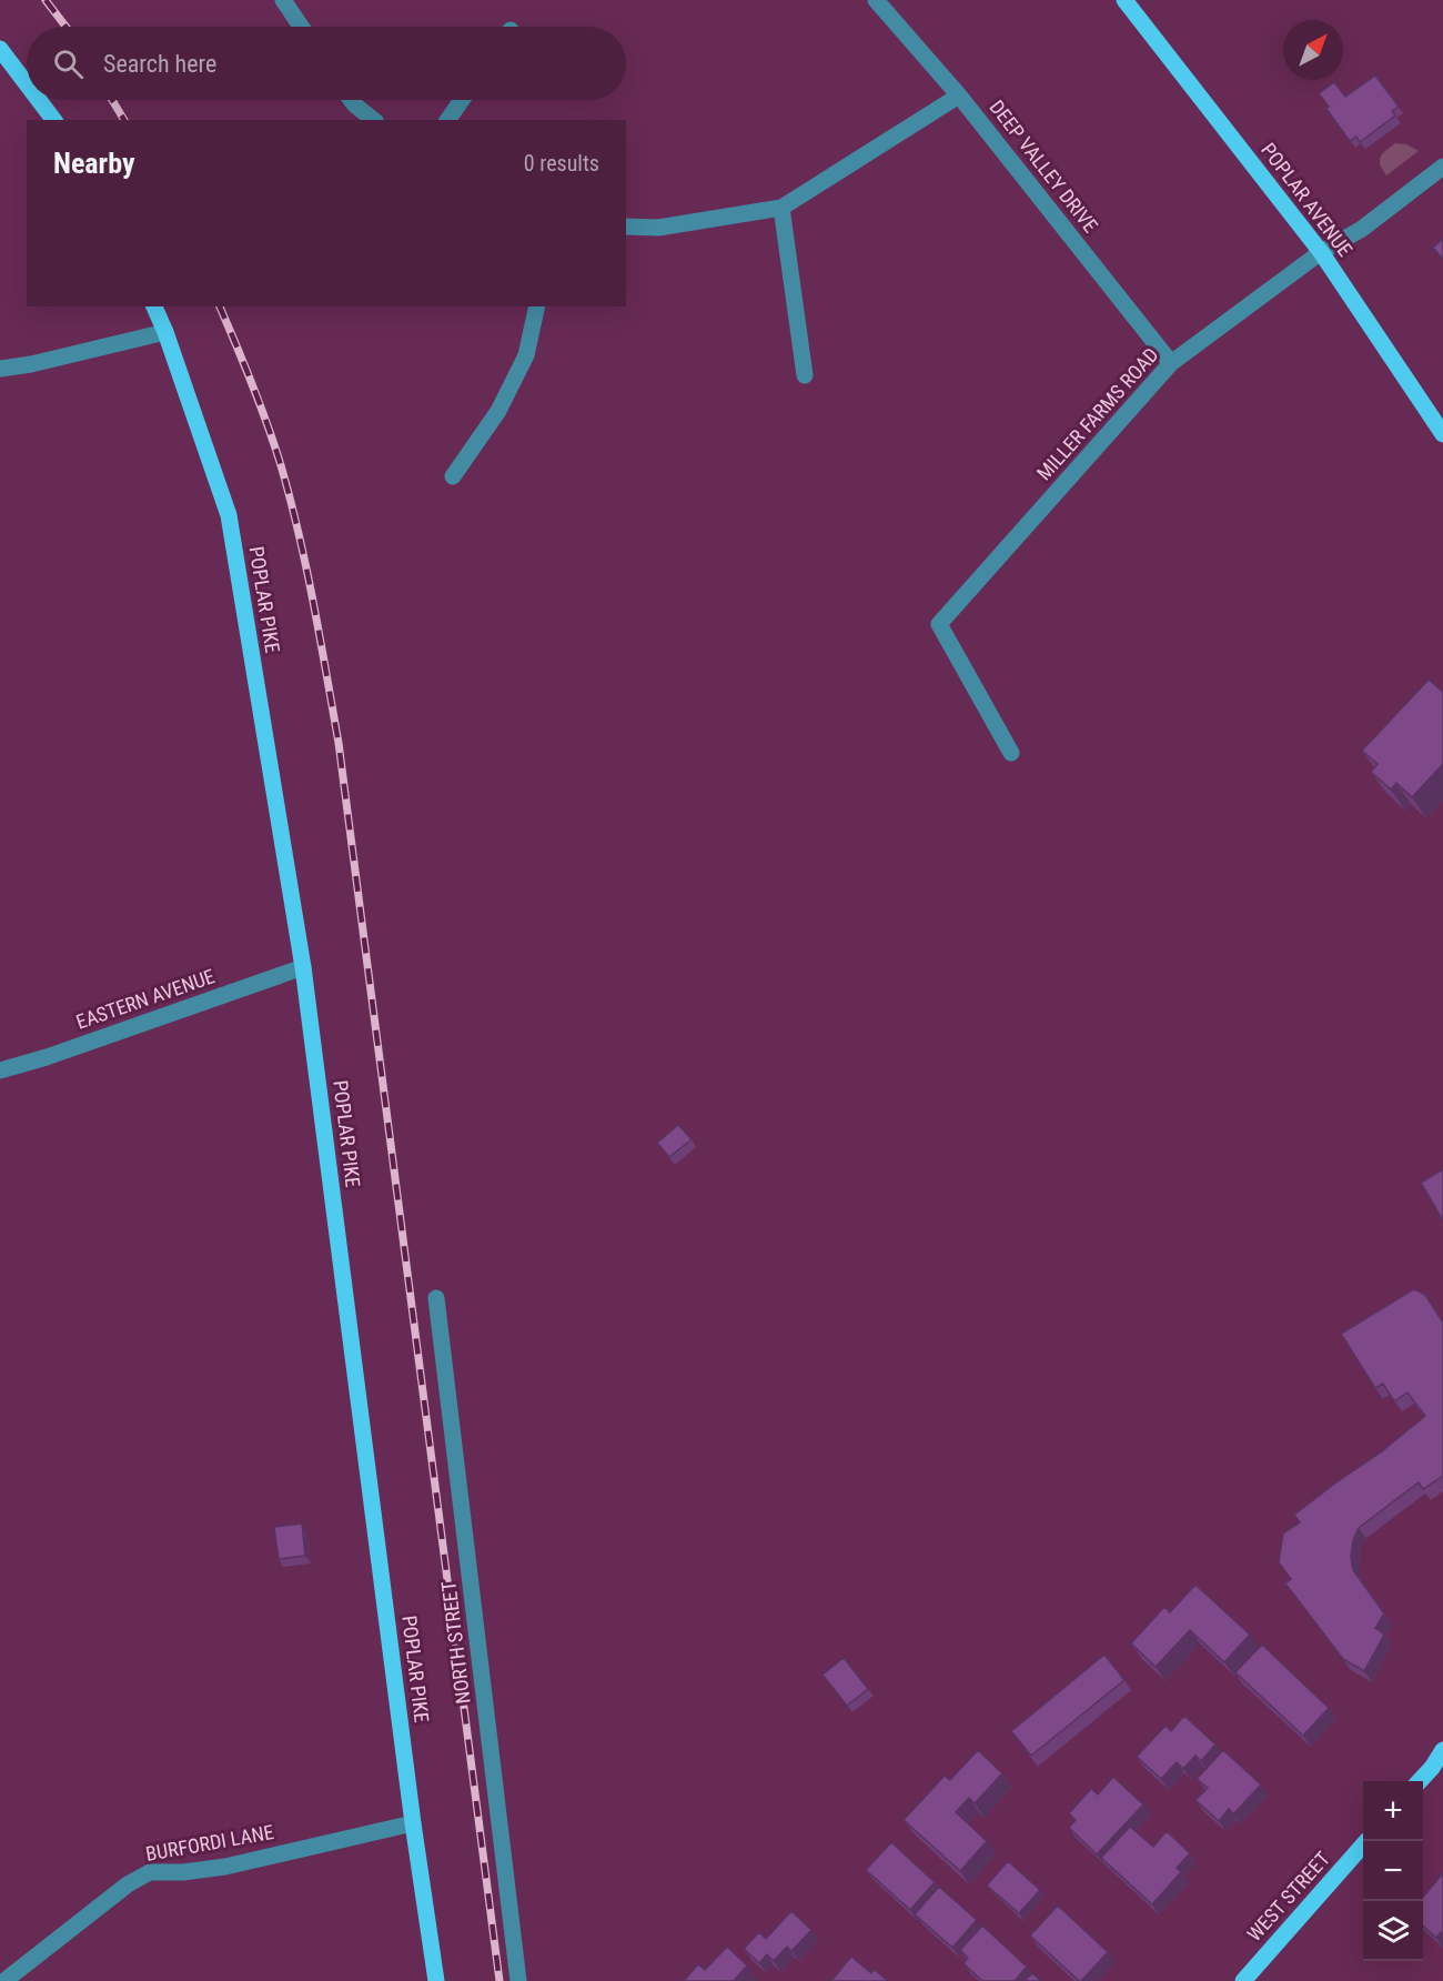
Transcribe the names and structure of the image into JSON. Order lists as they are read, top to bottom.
{
  "streets": {
    "main road": ["POPLAR AVENUE", "POPLAR PIKE", "WEST STREET"],
    "street": [
      "DEEP VALLEY DRIVE",
      "MILLER FARMS ROAD",
      "EASTERN AVENUE",
      "NORTH STREET",
      "BURFORDI LANE"
    ]
  },
  "crossings": [
    ["DEEP VALLEY DRIVE", "MILLER FARMS ROAD"],
    ["POPLAR AVENUE", "MILLER FARMS ROAD"],
    ["POPLAR PIKE", "EASTERN AVENUE"],
    ["POPLAR PIKE", "BURFORDI LANE"]
  ],
  "north": "top right",
  "page": {
    "search": "Search here",
    "heading": ["Nearby", "0 results"],
    "map_buttons": ["+", "−"]
  }
}
